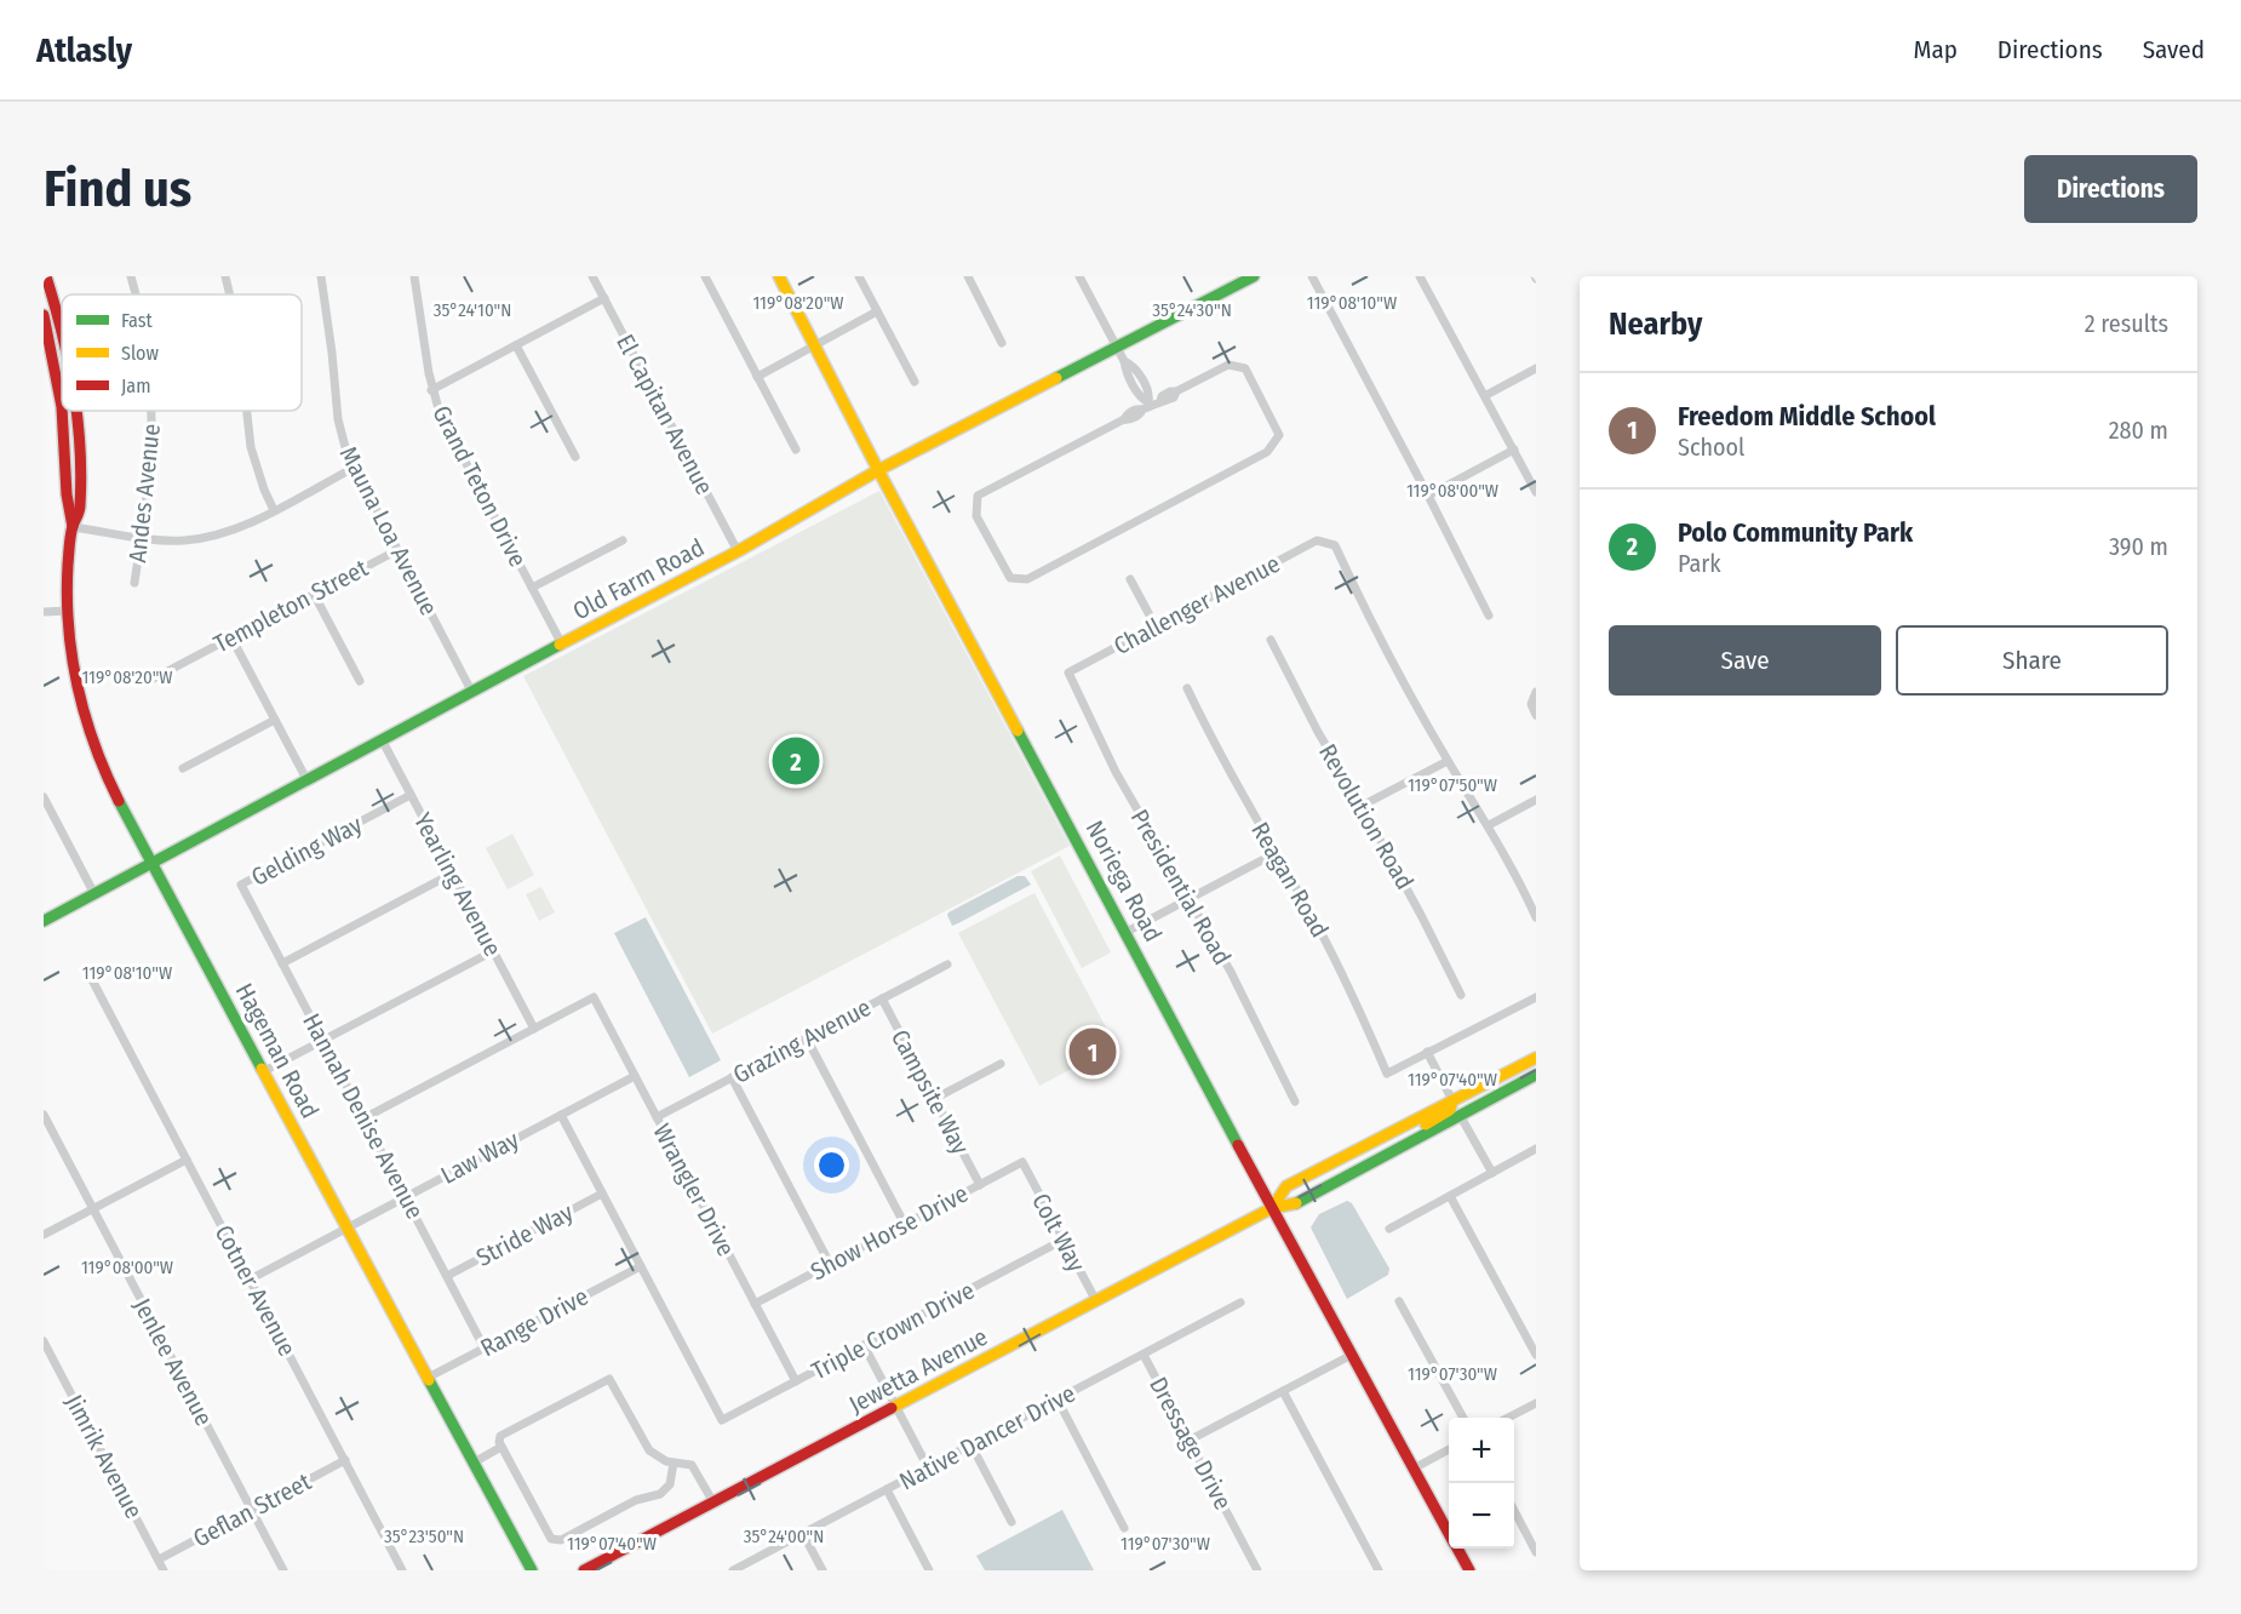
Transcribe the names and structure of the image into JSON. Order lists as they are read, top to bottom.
{
  "streets": {
    "street": [
      "El Capitan Avenue",
      "Grand Teton Drive",
      "Andes Avenue",
      "Mauna Loa Avenue",
      "Old Farm Road",
      "Challenger Avenue",
      "Templeton Street",
      "Revolution Road",
      "Gelding Way",
      "Reagan Road",
      "Noriega Road",
      "Yearling Avenue",
      "Presidential Road",
      "Grazing Avenue",
      "Hageman Road",
      "Campsite Way",
      "Hannah Denise Avenue",
      "Law Way",
      "Wrangler Drive",
      "Show Horse Drive",
      "Colt Way",
      "Stride Way",
      "Cotner Avenue",
      "Range Drive",
      "Triple Crown Drive",
      "Jenlee Avenue",
      "Jewetta Avenue",
      "Native Dancer Drive",
      "Dressage Drive",
      "Jimrik Avenue",
      "Geflan Street"
    ]
  },
  "crossings": [
    ["El Capitan Avenue", "Old Farm Road"],
    ["Grand Teton Drive", "Old Farm Road"],
    ["Mauna Loa Avenue", "Old Farm Road"],
    ["Mauna Loa Avenue", "Templeton Street"],
    ["Old Farm Road", "Noriega Road"],
    ["Old Farm Road", "Yearling Avenue"],
    ["Old Farm Road", "Hageman Road"],
    ["Challenger Avenue", "Presidential Road"],
    ["Gelding Way", "Yearling Avenue"],
    ["Gelding Way", "Hannah Denise Avenue"],
    ["Noriega Road", "Jewetta Avenue"],
    ["Yearling Avenue", "Wrangler Drive"],
    ["Grazing Avenue", "Campsite Way"],
    ["Grazing Avenue", "Wrangler Drive"],
    ["Hageman Road", "Law Way"],
    ["Hageman Road", "Range Drive"],
    ["Campsite Way", "Show Horse Drive"],
    ["Hannah Denise Avenue", "Law Way"],
    ["Hannah Denise Avenue", "Stride Way"],
    ["Hannah Denise Avenue", "Range Drive"],
    ["Law Way", "Wrangler Drive"],
    ["Law Way", "Cotner Avenue"],
    ["Wrangler Drive", "Show Horse Drive"],
    ["Wrangler Drive", "Triple Crown Drive"],
    ["Show Horse Drive", "Colt Way"],
    ["Colt Way", "Triple Crown Drive"],
    ["Colt Way", "Jewetta Avenue"],
    ["Cotner Avenue", "Geflan Street"],
    ["Range Drive", "Triple Crown Drive"],
    ["Jenlee Avenue", "Geflan Street"],
    ["Native Dancer Drive", "Dressage Drive"],
    ["Jimrik Avenue", "Geflan Street"]
  ],
  "legend": ["Fast", "Slow", "Jam"],
  "page": {
    "header": "Atlasly",
    "nav": ["Map", "Directions", "Saved"],
    "buttons": [
      "Directions",
      ["Save", "Share"]
    ],
    "title": "Find us",
    "heading": ["Nearby", "2 results"],
    "list": [
      {
        "mark": "1",
        "name": "Freedom Middle School",
        "note": "School",
        "value": "280 m"
      },
      {
        "mark": "2",
        "name": "Polo Community Park",
        "note": "Park",
        "value": "390 m"
      }
    ],
    "pins": ["2", "1"],
    "map_buttons": ["+", "−"]
  },
  "coordinates": [
    "119°08'20\"W",
    "119°08'10\"W",
    "35°24'10\"N",
    "35°24'30\"N",
    "119°08'00\"W",
    "119°07'50\"W",
    "119°07'40\"W",
    "119°07'30\"W",
    "35°23'50\"N",
    "35°24'00\"N"
  ]
}
